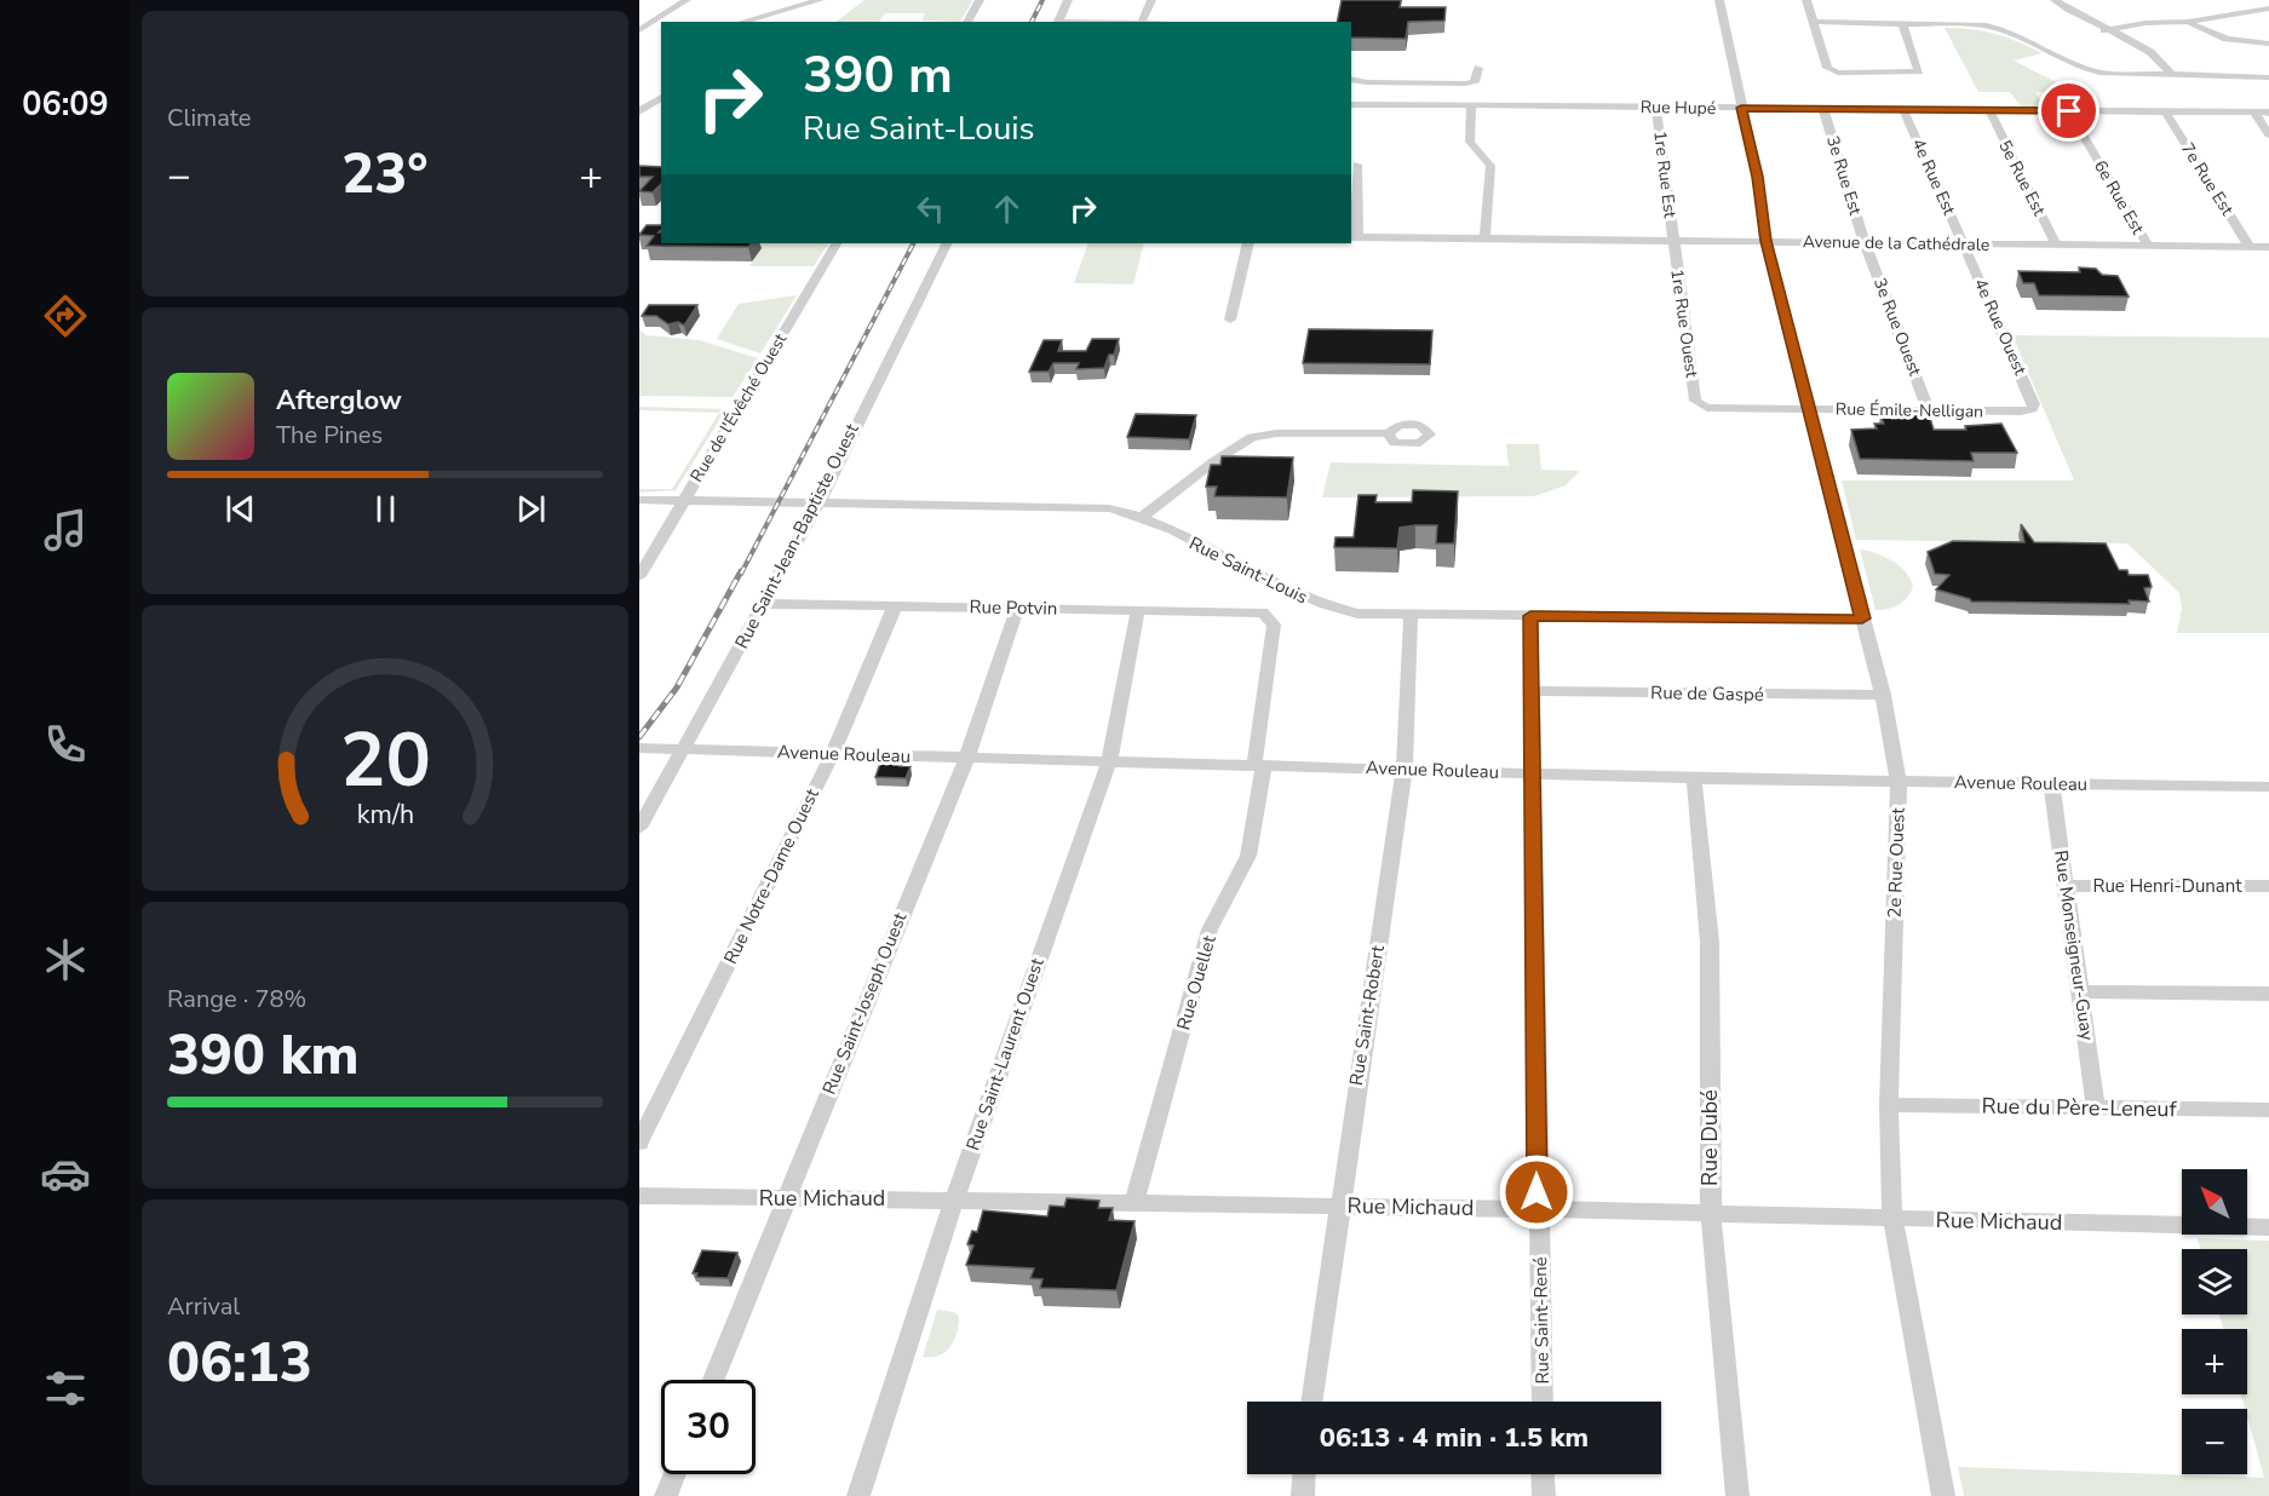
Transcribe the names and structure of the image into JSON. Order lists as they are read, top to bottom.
{
  "streets": {
    "street": [
      "Rue Hupé",
      "1re Rue Est",
      "3e Rue Est",
      "4e Rue Est",
      "5e Rue Est",
      "7e Rue Est",
      "6e Rue Est",
      "Avenue de la Cathédrale",
      "1re Rue Ouest",
      "3e Rue Ouest",
      "4e Rue Ouest",
      "Rue de l'Évêché Ouest",
      "Rue Émile-Nelligan",
      "Rue Saint-Jean-Baptiste Ouest",
      "Rue Saint-Louis",
      "Rue Potvin",
      "Rue de Gaspé",
      "Avenue Rouleau",
      "2e Rue Ouest",
      "Rue Notre-Dame Ouest",
      "Rue Henri-Dunant",
      "Rue Monseigneur-Guay",
      "Rue Ouellet",
      "Rue Saint-Joseph Ouest",
      "Rue Saint-Robert",
      "Rue Saint-Laurent Ouest",
      "Rue du Père-Leneuf",
      "Rue Dubé",
      "Rue Michaud",
      "Rue Saint-René"
    ]
  },
  "crossings": [
    ["Rue Hupé", "1re Rue Est"],
    ["Rue Hupé", "3e Rue Est"],
    ["Rue Hupé", "4e Rue Est"],
    ["Rue Hupé", "5e Rue Est"],
    ["Rue Hupé", "7e Rue Est"],
    ["Rue Hupé", "6e Rue Est"],
    ["Rue Hupé", "2e Rue Ouest"],
    ["1re Rue Est", "Avenue de la Cathédrale"],
    ["1re Rue Est", "1re Rue Ouest"],
    ["3e Rue Est", "Avenue de la Cathédrale"],
    ["3e Rue Est", "3e Rue Ouest"],
    ["4e Rue Est", "Avenue de la Cathédrale"],
    ["4e Rue Est", "4e Rue Ouest"],
    ["5e Rue Est", "Avenue de la Cathédrale"],
    ["7e Rue Est", "Avenue de la Cathédrale"],
    ["6e Rue Est", "Avenue de la Cathédrale"],
    ["Avenue de la Cathédrale", "1re Rue Ouest"],
    ["Avenue de la Cathédrale", "3e Rue Ouest"],
    ["Avenue de la Cathédrale", "4e Rue Ouest"],
    ["Avenue de la Cathédrale", "2e Rue Ouest"],
    ["1re Rue Ouest", "Rue Émile-Nelligan"],
    ["3e Rue Ouest", "Rue Émile-Nelligan"],
    ["4e Rue Ouest", "Rue Émile-Nelligan"],
    ["Rue de l'Évêché Ouest", "Rue Saint-Louis"],
    ["Rue Émile-Nelligan", "2e Rue Ouest"],
    ["Rue Saint-Jean-Baptiste Ouest", "Rue Saint-Louis"],
    ["Rue Saint-Jean-Baptiste Ouest", "Rue Potvin"],
    ["Rue Saint-Jean-Baptiste Ouest", "Avenue Rouleau"],
    ["Rue Saint-Louis", "2e Rue Ouest"],
    ["Rue Saint-Louis", "Rue Saint-Robert"],
    ["Rue Saint-Louis", "Rue Saint-René"],
    ["Rue Potvin", "Rue Notre-Dame Ouest"],
    ["Rue Potvin", "Rue Ouellet"],
    ["Rue Potvin", "Rue Saint-Joseph Ouest"],
    ["Rue Potvin", "Rue Saint-Laurent Ouest"],
    ["Rue de Gaspé", "2e Rue Ouest"],
    ["Rue de Gaspé", "Rue Saint-René"],
    ["Avenue Rouleau", "2e Rue Ouest"],
    ["Avenue Rouleau", "Rue Notre-Dame Ouest"],
    ["Avenue Rouleau", "Rue Monseigneur-Guay"],
    ["Avenue Rouleau", "Rue Ouellet"],
    ["Avenue Rouleau", "Rue Saint-Joseph Ouest"],
    ["Avenue Rouleau", "Rue Saint-Robert"],
    ["Avenue Rouleau", "Rue Saint-Laurent Ouest"],
    ["Avenue Rouleau", "Rue Dubé"],
    ["Avenue Rouleau", "Rue Saint-René"],
    ["2e Rue Ouest", "Rue du Père-Leneuf"],
    ["2e Rue Ouest", "Rue Michaud"],
    ["Rue Henri-Dunant", "Rue Monseigneur-Guay"],
    ["Rue Monseigneur-Guay", "Rue du Père-Leneuf"],
    ["Rue Ouellet", "Rue Michaud"],
    ["Rue Saint-Joseph Ouest", "Rue Michaud"],
    ["Rue Saint-Robert", "Rue Michaud"],
    ["Rue Saint-Laurent Ouest", "Rue Michaud"],
    ["Rue Dubé", "Rue Michaud"],
    ["Rue Michaud", "Rue Saint-René"]
  ],
  "north": "top left",
  "page": {
    "tabs": "06:09",
    "tile": [
      "Climate",
      ["Range · 78%", "390 km"],
      ["Arrival", "06:13"]
    ],
    "turn": ["390 m", "Rue Saint-Louis"],
    "heat": ["−", "23°", "+"],
    "song": ["Afterglow", "The Pines"],
    "map_buttons": ["+", "−"],
    "limit": "30",
    "trip": "06:13 · 4 min · 1.5 km",
    "gauge": ["20", "km/h"]
  }
}
